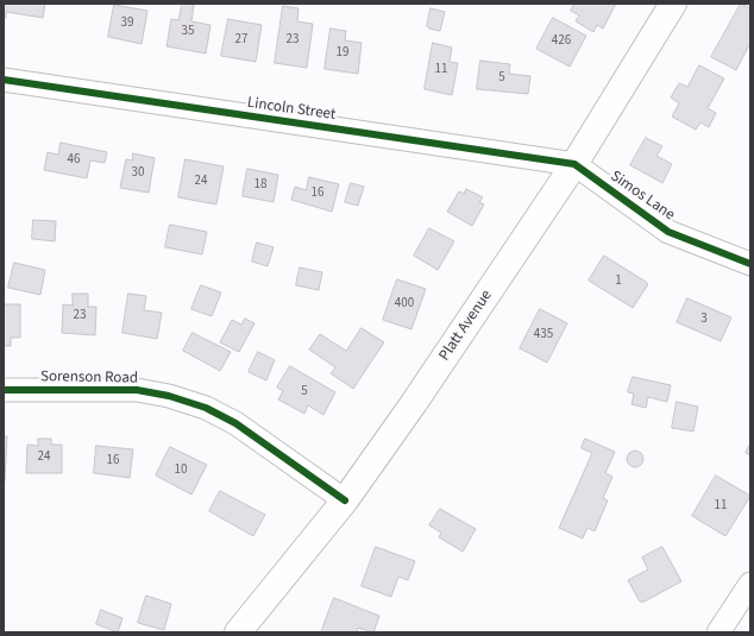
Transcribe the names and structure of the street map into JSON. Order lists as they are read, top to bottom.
{
  "streets": {
    "main road": ["Platt Avenue"],
    "street": ["Lincoln Street", "Simos Lane", "Sorenson Road"]
  },
  "crossings": [
    ["Lincoln Street", "Simos Lane"],
    ["Lincoln Street", "Platt Avenue"],
    ["Simos Lane", "Platt Avenue"],
    ["Platt Avenue", "Sorenson Road"]
  ],
  "house_numbers": [
    "39",
    "35",
    "27",
    "23",
    "426",
    "19",
    "11",
    "5",
    "46",
    "30",
    "24",
    "18",
    "16",
    "1",
    "400",
    "23",
    "3",
    "435",
    "5",
    "24",
    "16",
    "10",
    "11"
  ]
}
